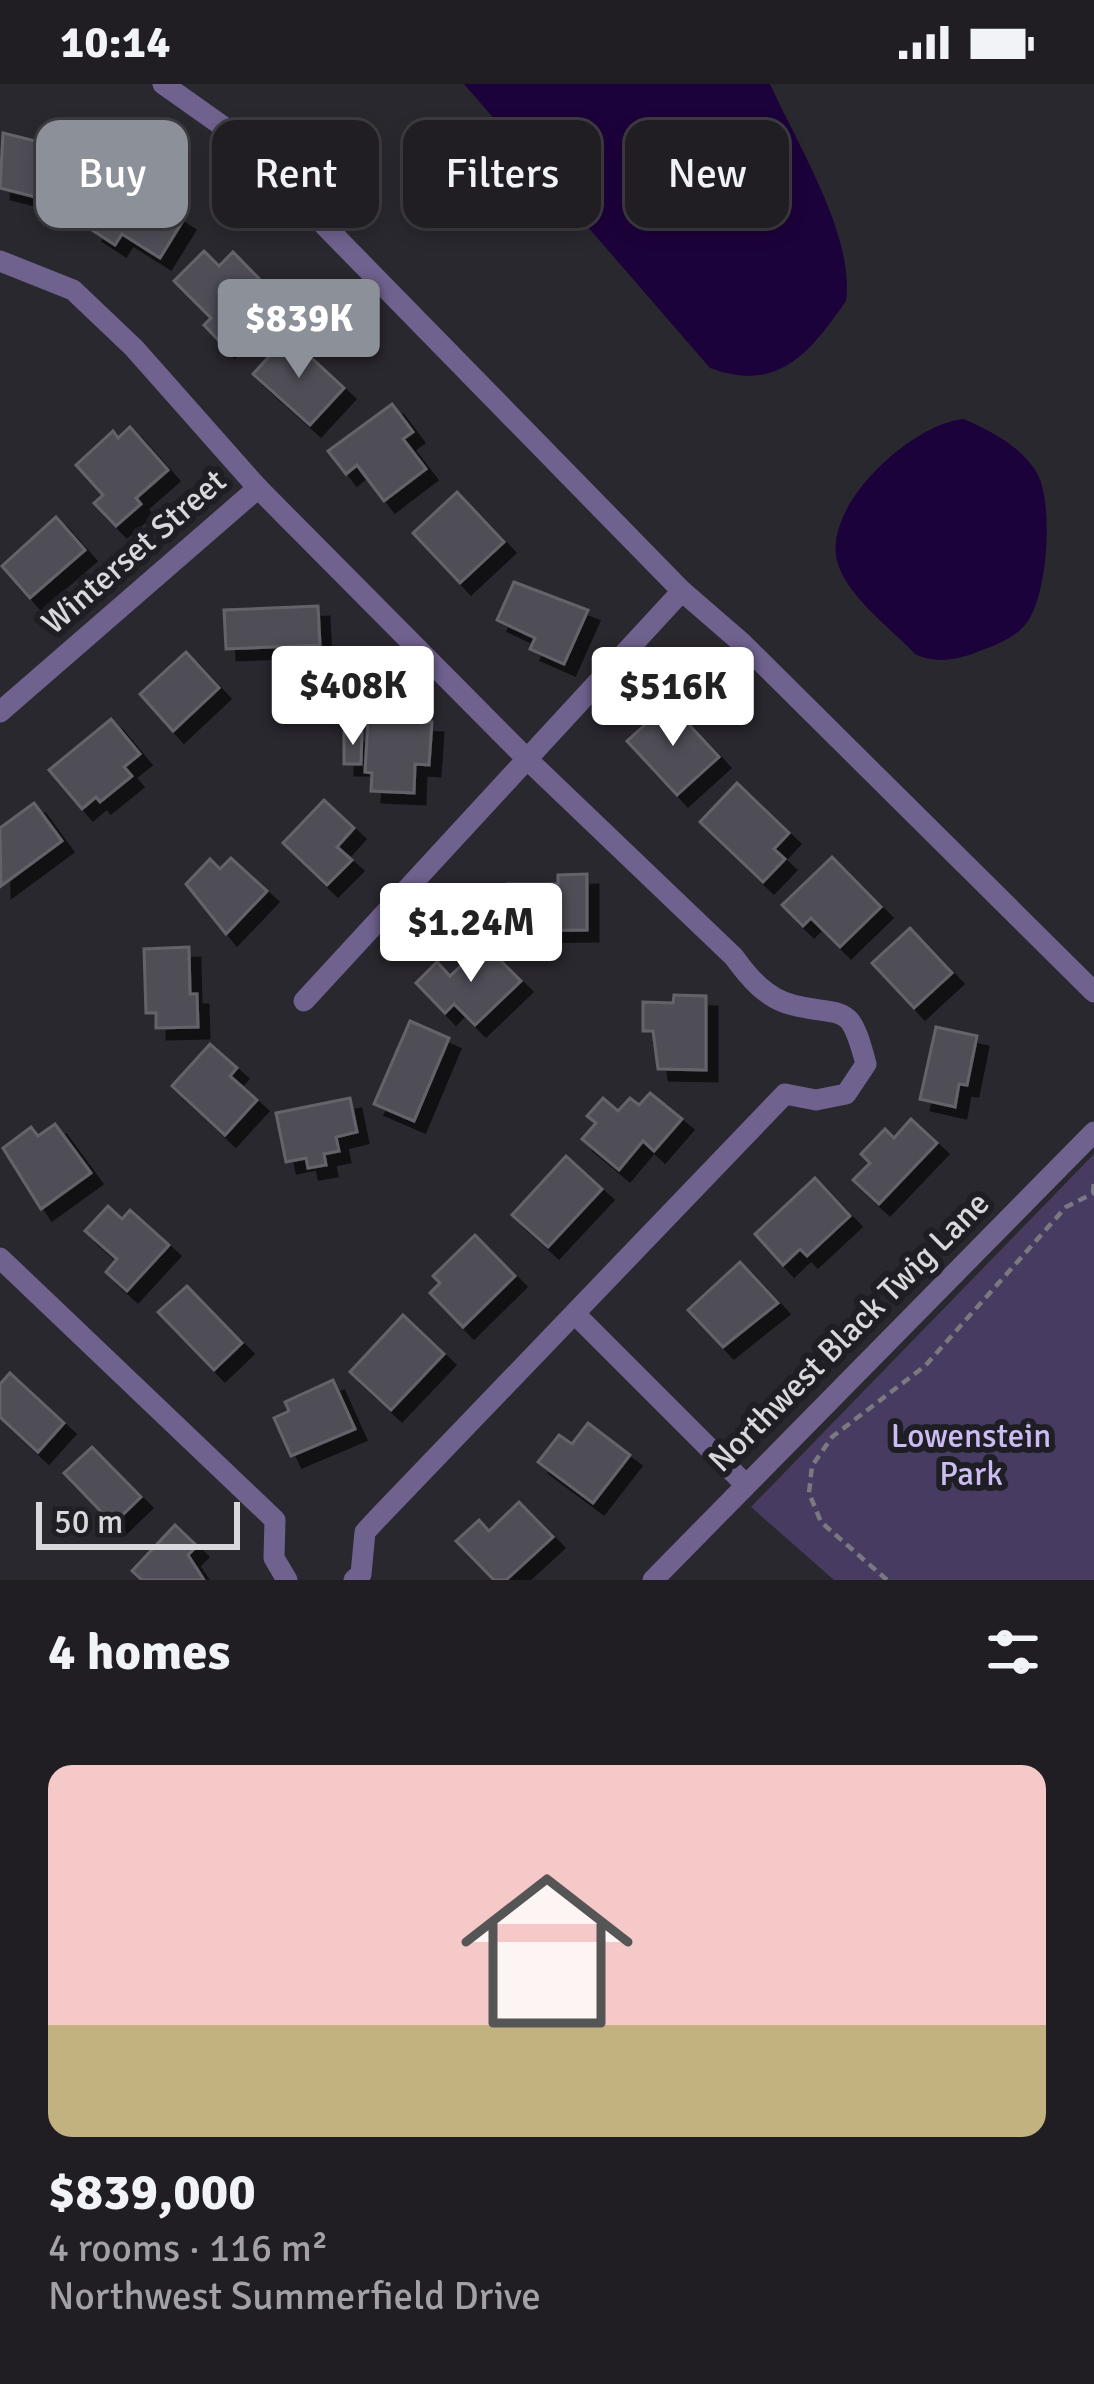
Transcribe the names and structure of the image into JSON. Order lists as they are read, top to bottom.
{
  "streets": {
    "street": ["Winterset Street", "Northwest Black Twig Lane"]
  },
  "parks": ["Lowenstein Park"],
  "scale_bar": "50 m",
  "page": {
    "status": "10:14",
    "chip": [
      "Buy",
      "Rent",
      "Filters",
      "New"
    ],
    "price": [
      "$839K",
      "$408K",
      "$516K",
      "$1.24M"
    ],
    "scale": "50 m",
    "heading": "4 homes",
    "list": [
      {
        "name": "$839,000",
        "note": "4 rooms · 116 m² · Northwest Summerfield Drive"
      }
    ]
  }
}
